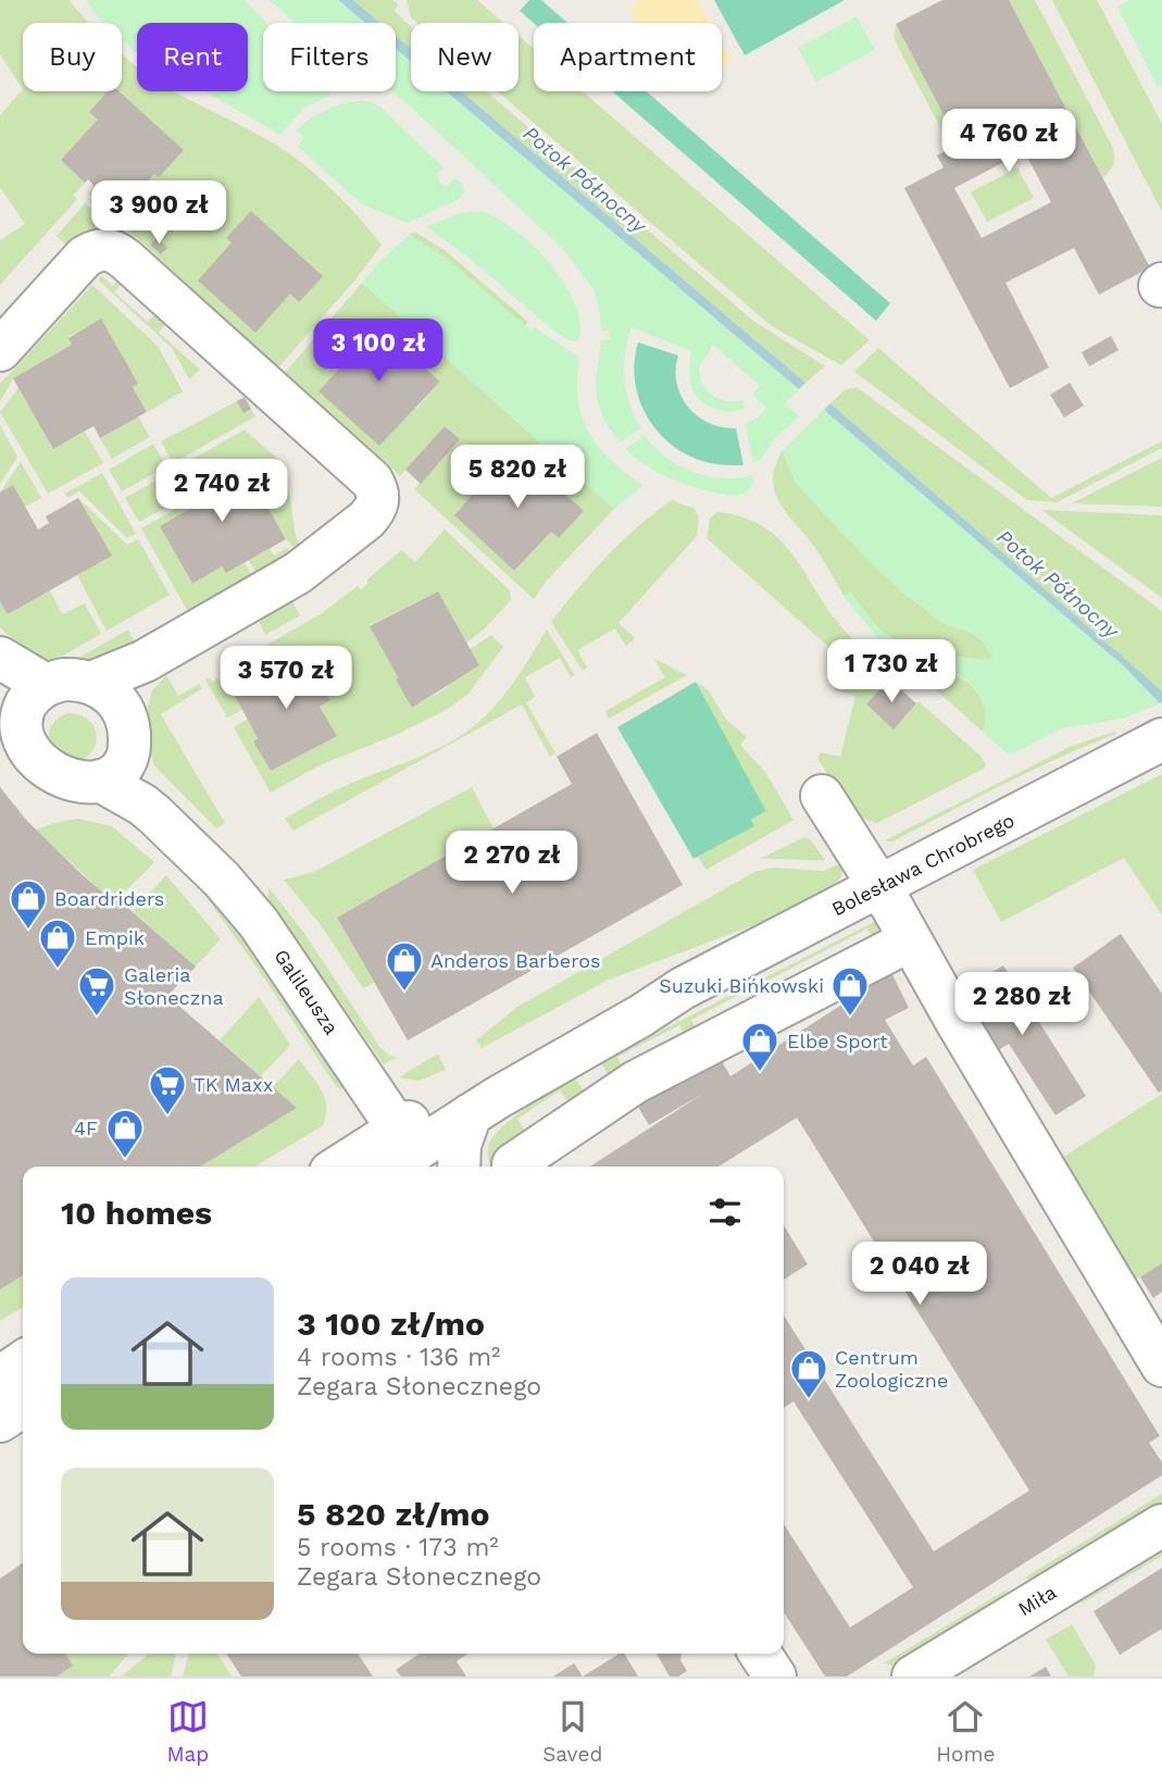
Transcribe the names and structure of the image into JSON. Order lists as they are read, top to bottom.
{
  "streets": {
    "street": ["Bolesława Chrobrego", "Galileusza", "Miła"]
  },
  "crossings": [
    ["Bolesława Chrobrego", "Galileusza"]
  ],
  "water": ["Potok Północny"],
  "places": {
    "shop": [
      "Boardriders",
      "Empik",
      "Anderos Barberos",
      "Suzuki Bińkowski",
      "Elbe Sport",
      "4F",
      "Centrum Zoologiczne"
    ],
    "supermarket": ["Galeria Słoneczna", "TK Maxx"]
  },
  "page": {
    "chip": [
      "Buy",
      "Rent",
      "Filters",
      "New",
      "Apartment"
    ],
    "price": [
      "4 760 zł",
      "3 900 zł",
      "3 100 zł",
      "5 820 zł",
      "2 740 zł",
      "1 730 zł",
      "3 570 zł",
      "2 270 zł",
      "2 280 zł",
      "2 040 zł"
    ],
    "heading": "10 homes",
    "list": [
      {
        "name": "3 100 zł/mo",
        "note": "4 rooms · 136 m² · Zegara Słonecznego"
      },
      {
        "name": "5 820 zł/mo",
        "note": "5 rooms · 173 m² · Zegara Słonecznego"
      }
    ],
    "tabs": ["Map", "Saved", "Home"]
  }
}
